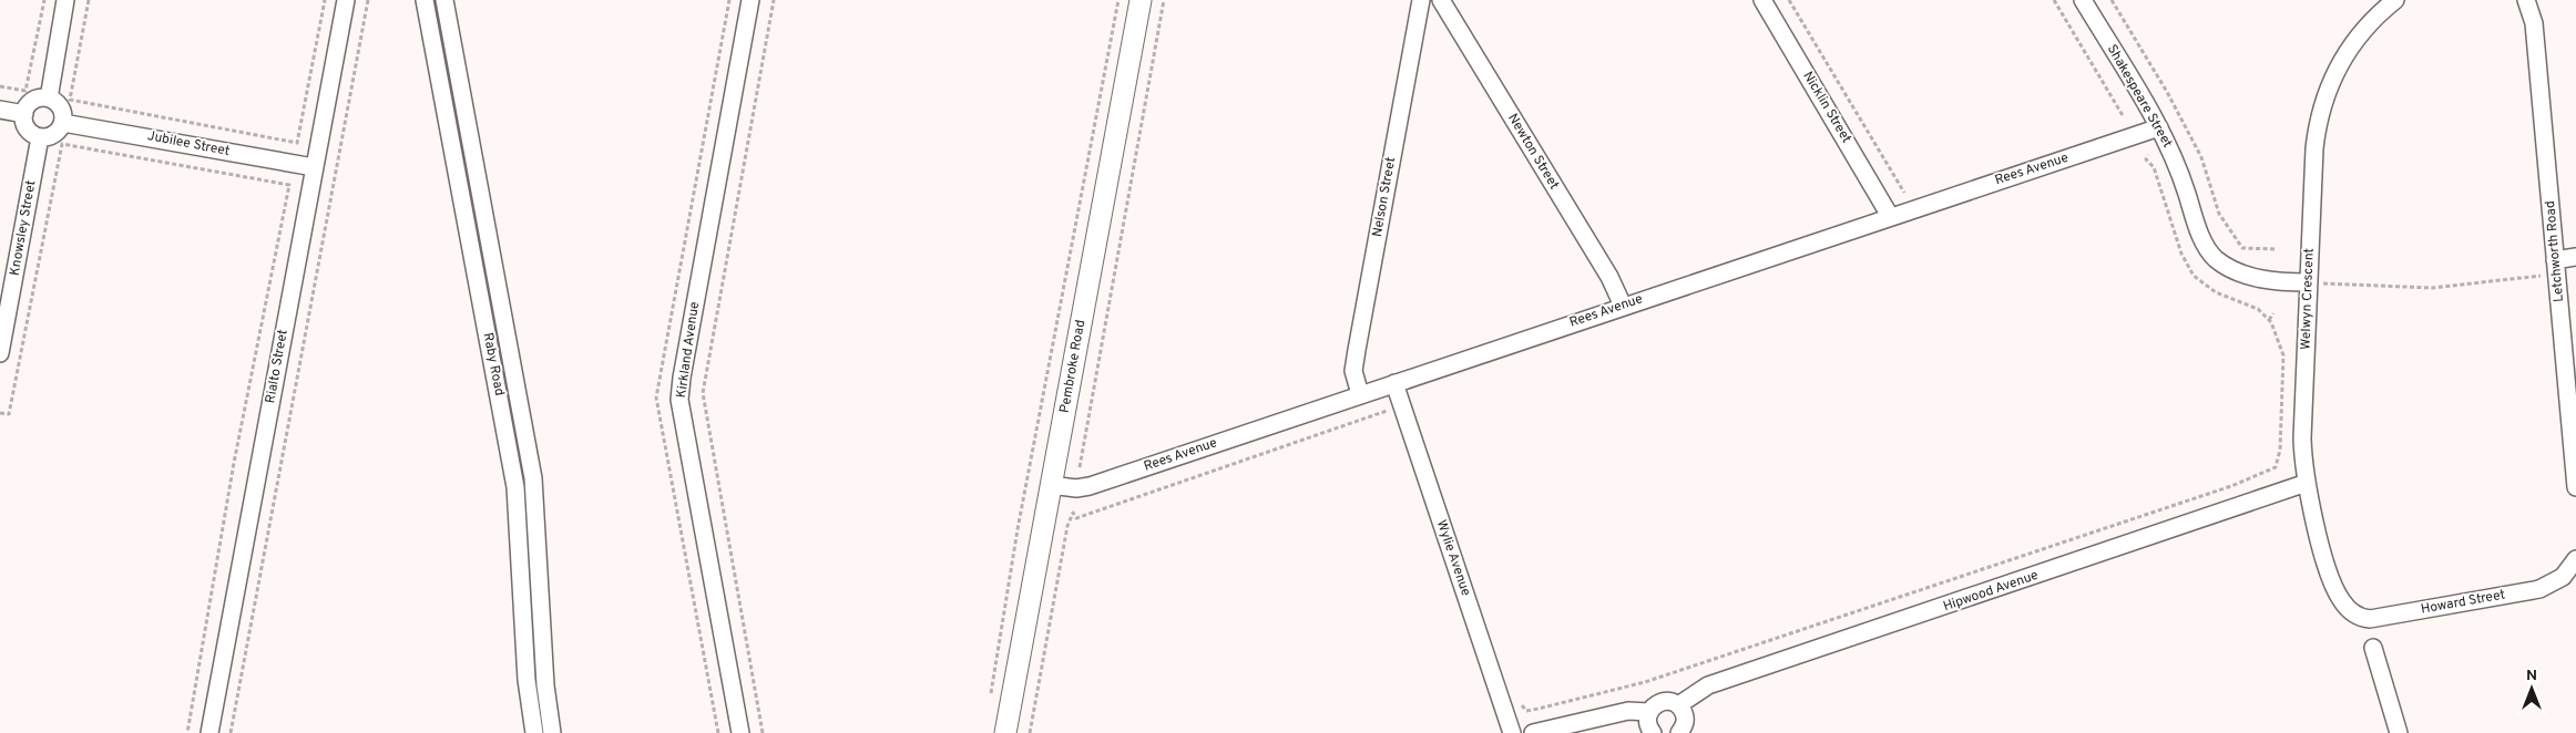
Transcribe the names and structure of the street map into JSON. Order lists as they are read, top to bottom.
{
  "streets": {
    "street": [
      "Shakespeare Street",
      "Nicklin Street",
      "Jubilee Street",
      "Newton Street",
      "Rees Avenue",
      "Nelson Street",
      "Knowsley Street",
      "Letchworth Road",
      "Welwyn Crescent",
      "Kirkland Avenue",
      "Raby Road",
      "Rialto Street",
      "Pembroke Road",
      "Wylie Avenue",
      "Hipwood Avenue",
      "Howard Street"
    ]
  },
  "crossings": [
    ["Shakespeare Street", "Rees Avenue"],
    ["Shakespeare Street", "Welwyn Crescent"],
    ["Nicklin Street", "Rees Avenue"],
    ["Jubilee Street", "Knowsley Street"],
    ["Jubilee Street", "Rialto Street"],
    ["Newton Street", "Rees Avenue"],
    ["Rees Avenue", "Nelson Street"],
    ["Rees Avenue", "Pembroke Road"],
    ["Rees Avenue", "Wylie Avenue"],
    ["Welwyn Crescent", "Hipwood Avenue"],
    ["Welwyn Crescent", "Howard Street"]
  ],
  "north": "top"
}
